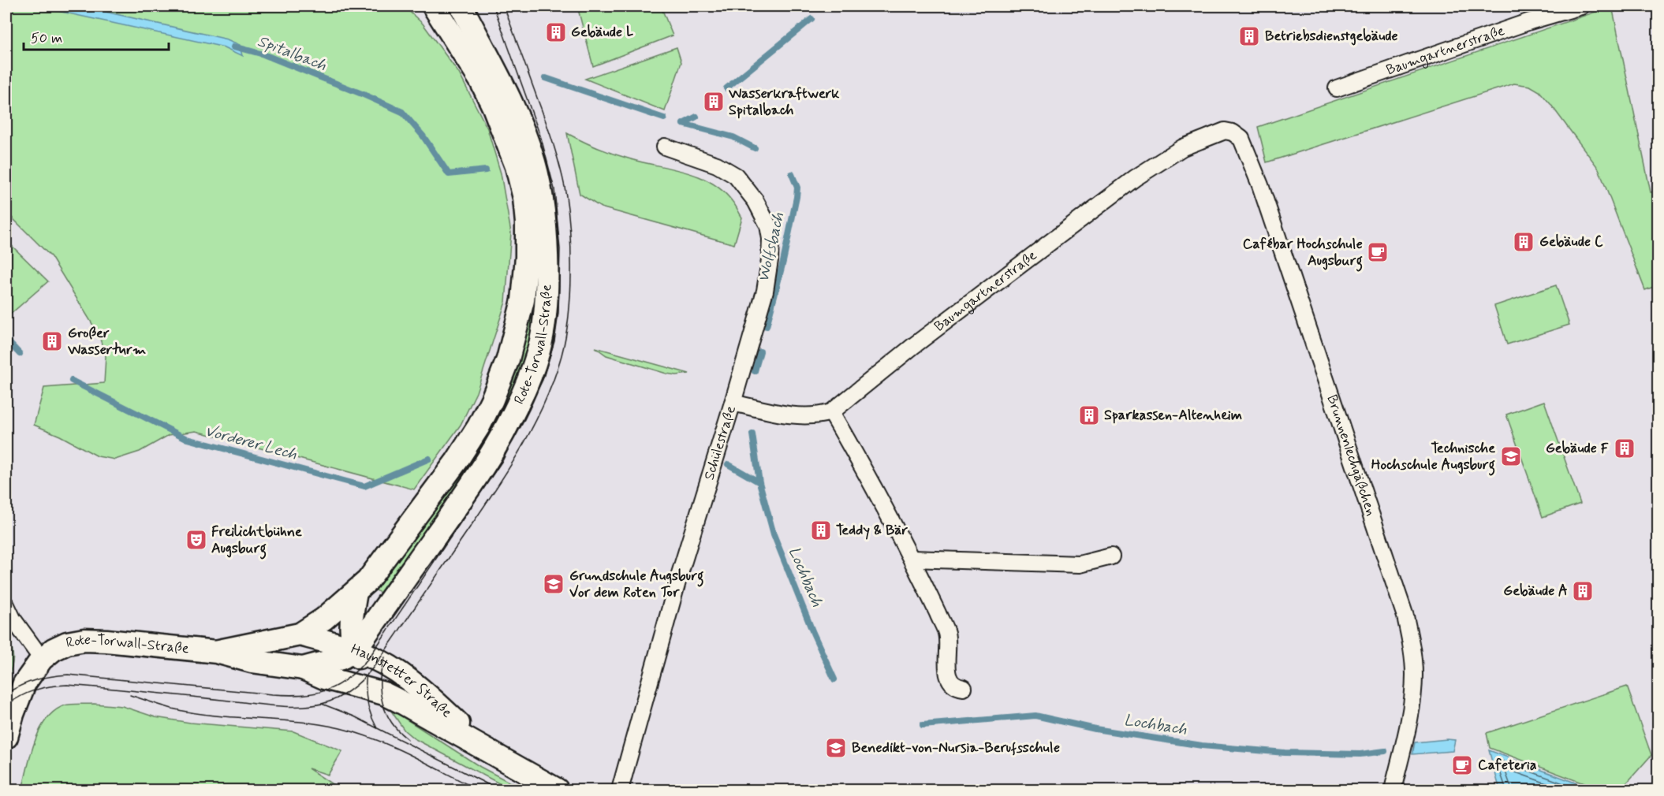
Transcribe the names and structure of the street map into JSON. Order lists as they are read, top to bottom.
{
  "streets": {
    "main road": ["Rote-Torwall-Straße", "Haunstetter Straße"],
    "street": ["Baumgartnerstraße", "Schülestraße", "Brunnenlechgäßchen"]
  },
  "crossings": [
    ["Baumgartnerstraße", "Schülestraße"],
    ["Baumgartnerstraße", "Brunnenlechgäßchen"],
    ["Rote-Torwall-Straße", "Haunstetter Straße"]
  ],
  "water": [
    "Spitalbach",
    "Wolfsbach",
    "Vorderer Lech",
    "Lochbach"
  ],
  "places": {
    "building": [
      "Gebäude L",
      "Betriebsdienstgebäude",
      "Wasserkraftwerk Spitalbach",
      "Gebäude C",
      "Großer Wasserturm",
      "Sparkassen-Altenheim",
      "Gebäude F",
      "Teddy & Bär",
      "Gebäude A"
    ],
    "cafe": ["Cafébar Hochschule Augsburg", "Cafeteria"],
    "school or university": ["Technische Hochschule Augsburg", "Grundschule Augsburg Vor dem Roten Tor", "Benedikt-von-Nursia-Berufsschule"],
    "theatre": ["Freilichtbühne Augsburg"]
  },
  "scale_bar": "50 m"
}
